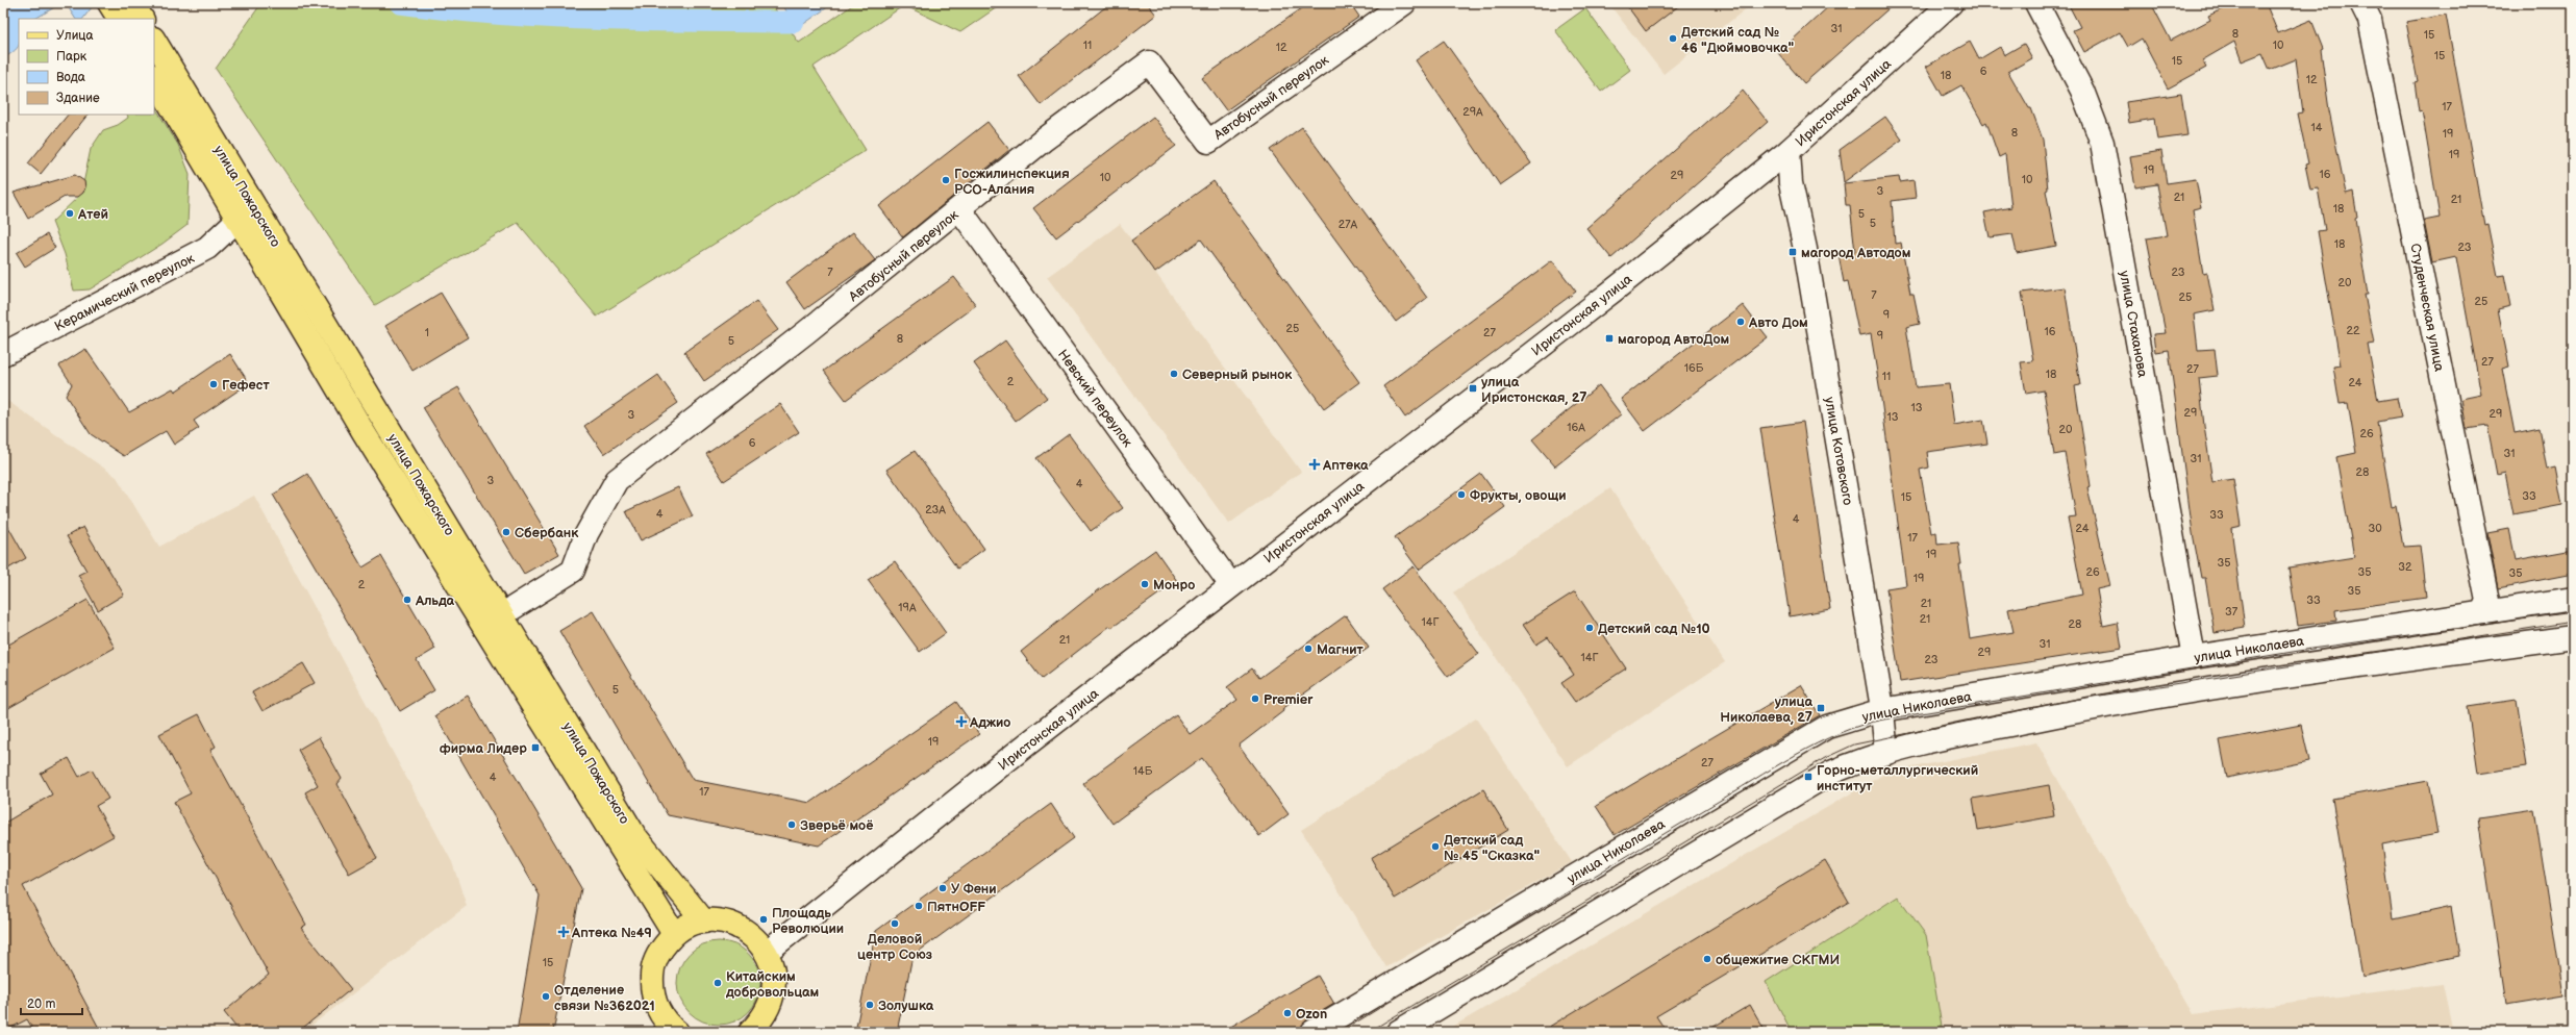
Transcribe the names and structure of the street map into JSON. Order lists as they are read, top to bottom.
{
  "streets": {
    "main road": ["улица Пожарского"],
    "street": [
      "Автобусный переулок",
      "Иристонская улица",
      "Керамический переулок",
      "Студенческая улица",
      "улица Стаханова",
      "Невский переулок",
      "улица Котовского",
      "улица Николаева"
    ]
  },
  "crossings": [
    ["Автобусный переулок", "улица Пожарского"],
    ["Автобусный переулок", "Невский переулок"],
    ["Иристонская улица", "Невский переулок"],
    ["Иристонская улица", "улица Котовского"],
    ["улица Пожарского", "Керамический переулок"],
    ["Студенческая улица", "улица Николаева"],
    ["улица Стаханова", "улица Николаева"],
    ["улица Котовского", "улица Николаева"]
  ],
  "places": {
    "other": [
      "Детский сад № 46 \"Дюймовочка\"",
      "Госжилинспекция РСО-Алания",
      "Атей",
      "Авто Дом",
      "Северный рынок",
      "Гефест",
      "Фрукты, овощи",
      "Сбербанк",
      "Монро",
      "Альда",
      "Детский сад №10",
      "Магнит",
      "Premier",
      "Зверьё моё",
      "Детский сад № 45 \"Сказка\"",
      "У Фени",
      "ПятнOFF",
      "Площадь Революции",
      "Деловой центр Союз",
      "общежитие СКГМИ",
      "Китайским добровольцам",
      "Отделение связи №362021",
      "Золушка",
      "Ozon"
    ],
    "transit": [
      "магород Автодом",
      "магород АвтоДом",
      "улица Иристонская, 27",
      "улица Николаева, 27",
      "фирма Лидер",
      "Горно-металлургический институт"
    ],
    "health": ["Аптека", "Аджио", "Аптека №49"]
  },
  "house_numbers": [
    "31",
    "8",
    "15",
    "11",
    "10",
    "12",
    "15",
    "15",
    "6",
    "18",
    "12",
    "17",
    "29А",
    "14",
    "8",
    "19",
    "19",
    "19",
    "16",
    "29",
    "10",
    "10",
    "3",
    "21",
    "21",
    "18",
    "5",
    "5",
    "27А",
    "18",
    "23",
    "7",
    "23",
    "20",
    "7",
    "25",
    "25",
    "9",
    "25",
    "22",
    "16",
    "1",
    "27",
    "9",
    "8",
    "5",
    "27",
    "16Б",
    "27",
    "18",
    "11",
    "2",
    "24",
    "13",
    "29",
    "29",
    "3",
    "13",
    "16А",
    "20",
    "26",
    "6",
    "31",
    "31",
    "28",
    "3",
    "4",
    "33",
    "15",
    "23А",
    "4",
    "33",
    "4",
    "24",
    "30",
    "17",
    "19",
    "35",
    "32",
    "26",
    "35",
    "35",
    "19",
    "2",
    "35",
    "33",
    "21",
    "19А",
    "37",
    "21",
    "14Г",
    "28",
    "21",
    "31",
    "29",
    "14Г",
    "23",
    "5",
    "19",
    "27",
    "14Б",
    "4",
    "17",
    "15"
  ],
  "legend": [
    "Улица",
    "Парк",
    "Вода",
    "Здание"
  ],
  "scale_bar": "20 m"
}
